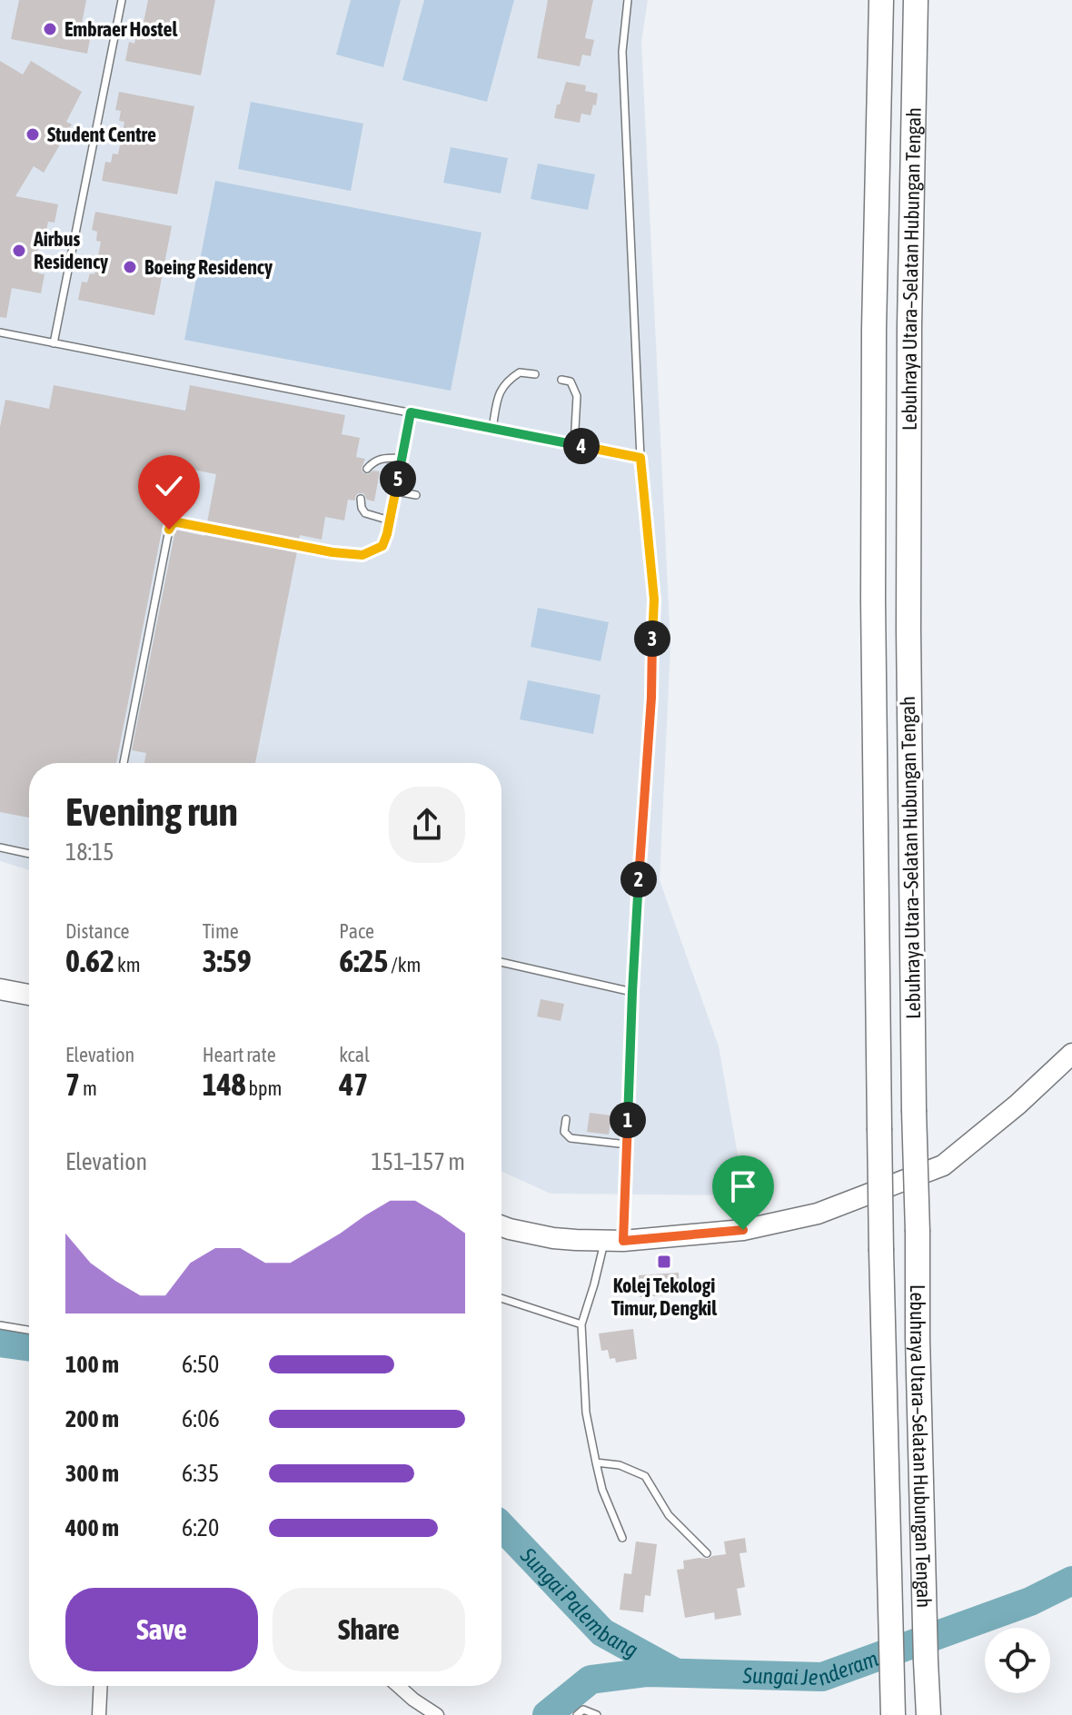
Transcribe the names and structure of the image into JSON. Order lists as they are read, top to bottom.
{
  "streets": {
    "highway": ["Lebuhraya Utara–Selatan Hubungan Tengah"]
  },
  "water": ["Sungai Palembang", "Sungai Jenderam"],
  "places": {
    "other": [
      "Embraer Hostel",
      "Student Centre",
      "Airbus Residency",
      "Boeing Residency"
    ],
    "transit": ["Kolej Tekologi Timur, Dengkil"]
  },
  "page": {
    "pins": [
      "4",
      "5",
      "3",
      "2",
      "1"
    ],
    "heading": ["Evening run", "18:15"],
    "stats": [
      ["Distance", "0.62 km"],
      ["Time", "3:59"],
      ["Pace", "6:25 /km"],
      ["Elevation", "7 m"],
      ["Heart rate", "148 bpm"],
      ["kcal", "47"]
    ],
    "chart": ["Elevation", "151–157 m"],
    "list": [
      {
        "name": "100 m",
        "note": "6:50"
      },
      {
        "name": "200 m",
        "note": "6:06"
      },
      {
        "name": "300 m",
        "note": "6:35"
      },
      {
        "name": "400 m",
        "note": "6:20"
      }
    ],
    "buttons": ["Save", "Share"]
  }
}
